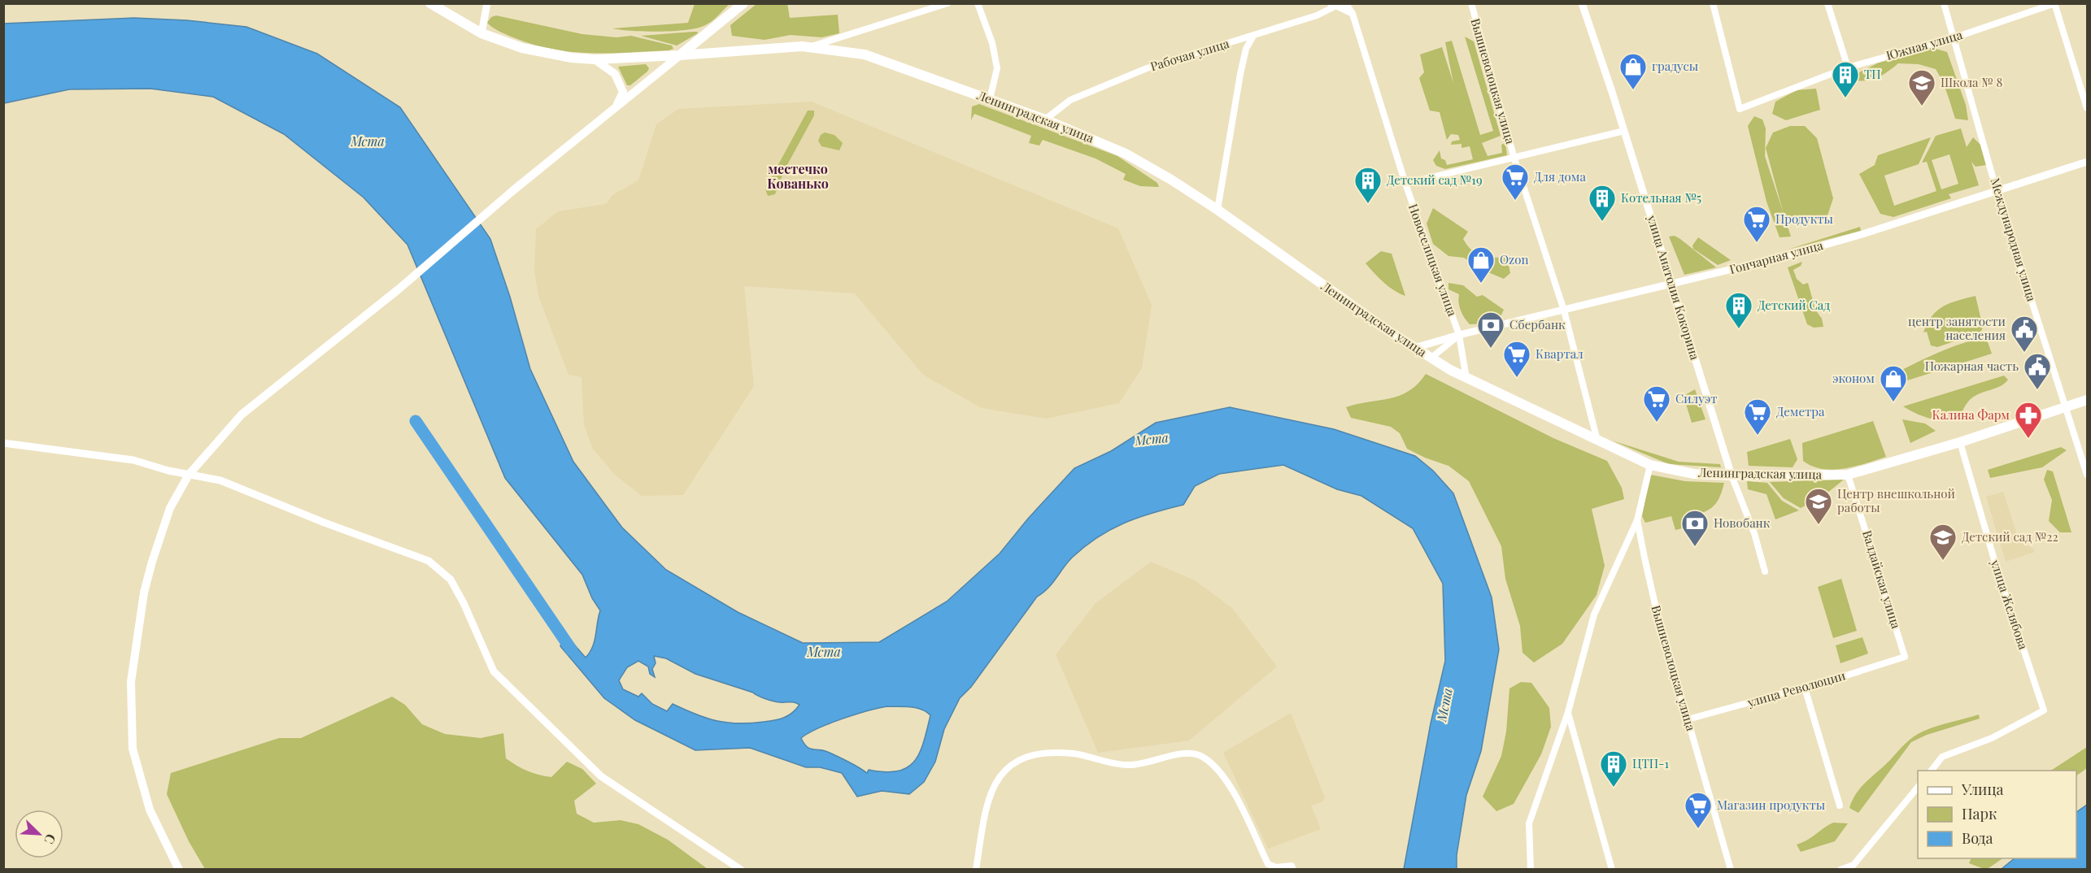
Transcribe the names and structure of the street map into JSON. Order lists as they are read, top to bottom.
{
  "streets": {
    "main road": ["Ленинградская улица"],
    "street": [
      "Южная улица",
      "Рабочая улица",
      "Вышневолоцкая улица",
      "Международная улица",
      "Гончарная улица",
      "Новоселицкая улица",
      "улица Анатолия Кокорина",
      "Валдайская улица",
      "улица Желябова",
      "улица Революции"
    ]
  },
  "crossings": [
    ["Южная улица", "Международная улица"],
    ["Рабочая улица", "Ленинградская улица"],
    ["Вышневолоцкая улица", "Ленинградская улица"],
    ["Вышневолоцкая улица", "Гончарная улица"],
    ["Вышневолоцкая улица", "улица Революции"],
    ["Ленинградская улица", "Международная улица"],
    ["Ленинградская улица", "Гончарная улица"],
    ["Ленинградская улица", "Новоселицкая улица"],
    ["Ленинградская улица", "улица Анатолия Кокорина"],
    ["Ленинградская улица", "Валдайская улица"],
    ["Ленинградская улица", "улица Желябова"],
    ["Международная улица", "Гончарная улица"],
    ["Гончарная улица", "Новоселицкая улица"],
    ["Гончарная улица", "улица Анатолия Кокорина"],
    ["Валдайская улица", "улица Революции"]
  ],
  "districts": ["местечко Кованько"],
  "water": ["Мста"],
  "places": {
    "shop": ["градусы", "Ozon", "эконом"],
    "building": [
      "ТП",
      "Детский сад №19",
      "Котельная №5",
      "Детский Сад",
      "ЦТП-1"
    ],
    "school or university": ["Школа № 8", "Центр внешкольной работы", "Детский сад №22"],
    "supermarket": [
      "Для дома",
      "Продукты",
      "Квартал",
      "Силуэт",
      "Деметра",
      "Магазин продукты"
    ],
    "bank": ["Сбербанк", "Новобанк"],
    "public building": ["центр занятости населения", "Пожарная часть"],
    "pharmacy": ["Калина Фарм"]
  },
  "legend": ["Улица", "Парк", "Вода"],
  "north": "bottom right"
}
